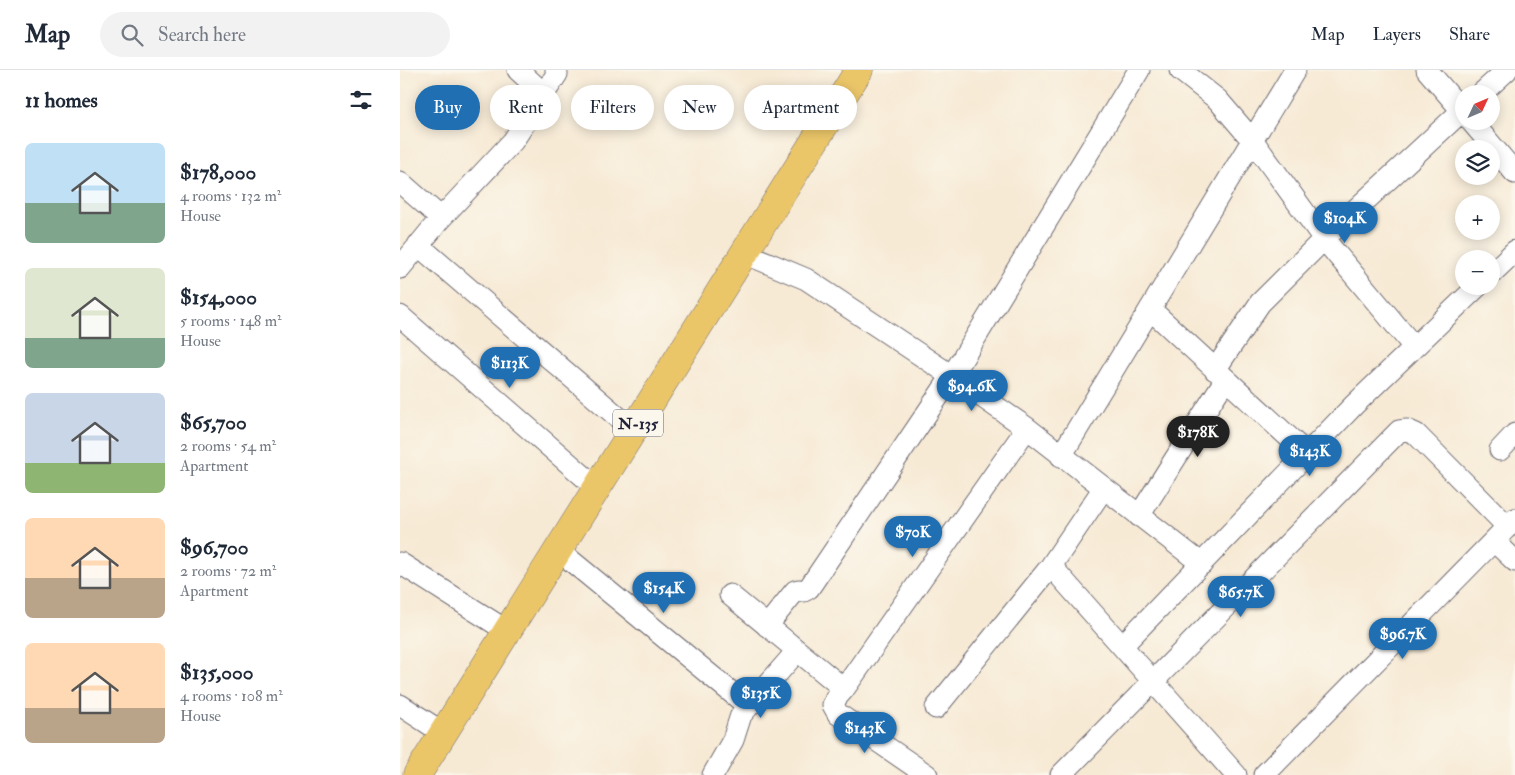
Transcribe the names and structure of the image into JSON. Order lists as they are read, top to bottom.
{
  "streets": {
    "highway": ["N-135"]
  },
  "north": "top right",
  "page": {
    "header": "Map",
    "search": "Search here",
    "nav": ["Map", "Layers", "Share"],
    "heading": "11 homes",
    "map_buttons": ["+", "−"],
    "chip": [
      "Buy",
      "Rent",
      "Filters",
      "New",
      "Apartment"
    ],
    "list": [
      {
        "name": "$178,000",
        "note": "4 rooms · 132 m² · House"
      },
      {
        "name": "$154,000",
        "note": "5 rooms · 148 m² · House"
      },
      {
        "name": "$65,700",
        "note": "2 rooms · 54 m² · Apartment"
      },
      {
        "name": "$96,700",
        "note": "2 rooms · 72 m² · Apartment"
      },
      {
        "name": "$135,000",
        "note": "4 rooms · 108 m² · House"
      }
    ],
    "price": [
      "$104K",
      "$113K",
      "$94.6K",
      "$178K",
      "$143K",
      "$70K",
      "$154K",
      "$65.7K",
      "$96.7K",
      "$135K",
      "$143K"
    ]
  }
}
